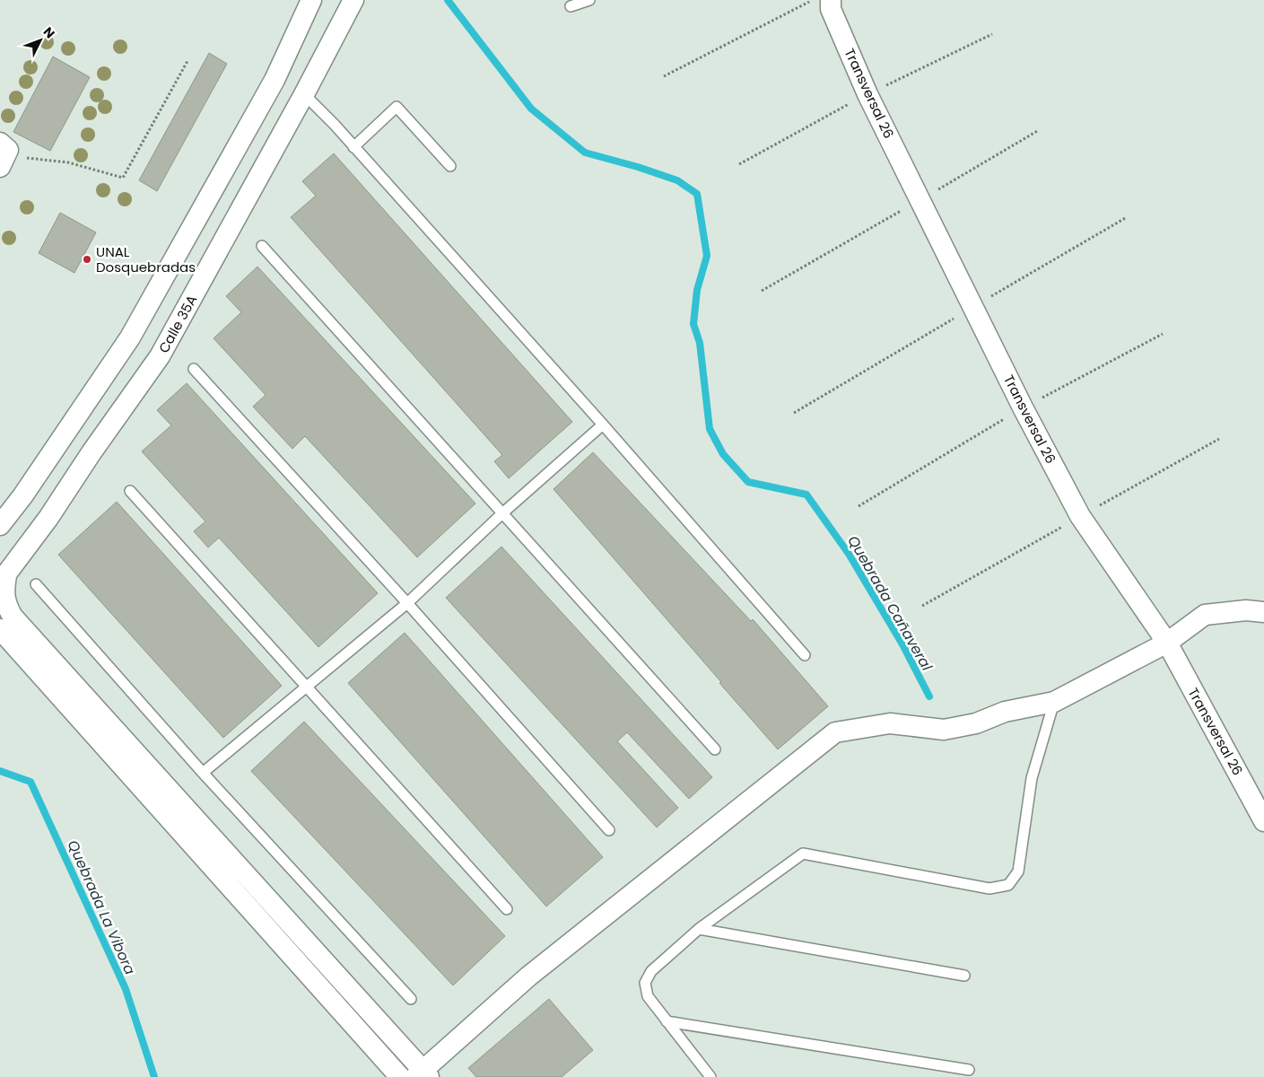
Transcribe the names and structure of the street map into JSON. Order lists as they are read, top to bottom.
{
  "streets": {
    "street": ["Transversal 26", "Calle 35A"]
  },
  "water": ["Quebrada Cañaveral", "Quebrada La Vibora"],
  "places": ["UNAL Dosquebradas"],
  "north": "top right"
}
